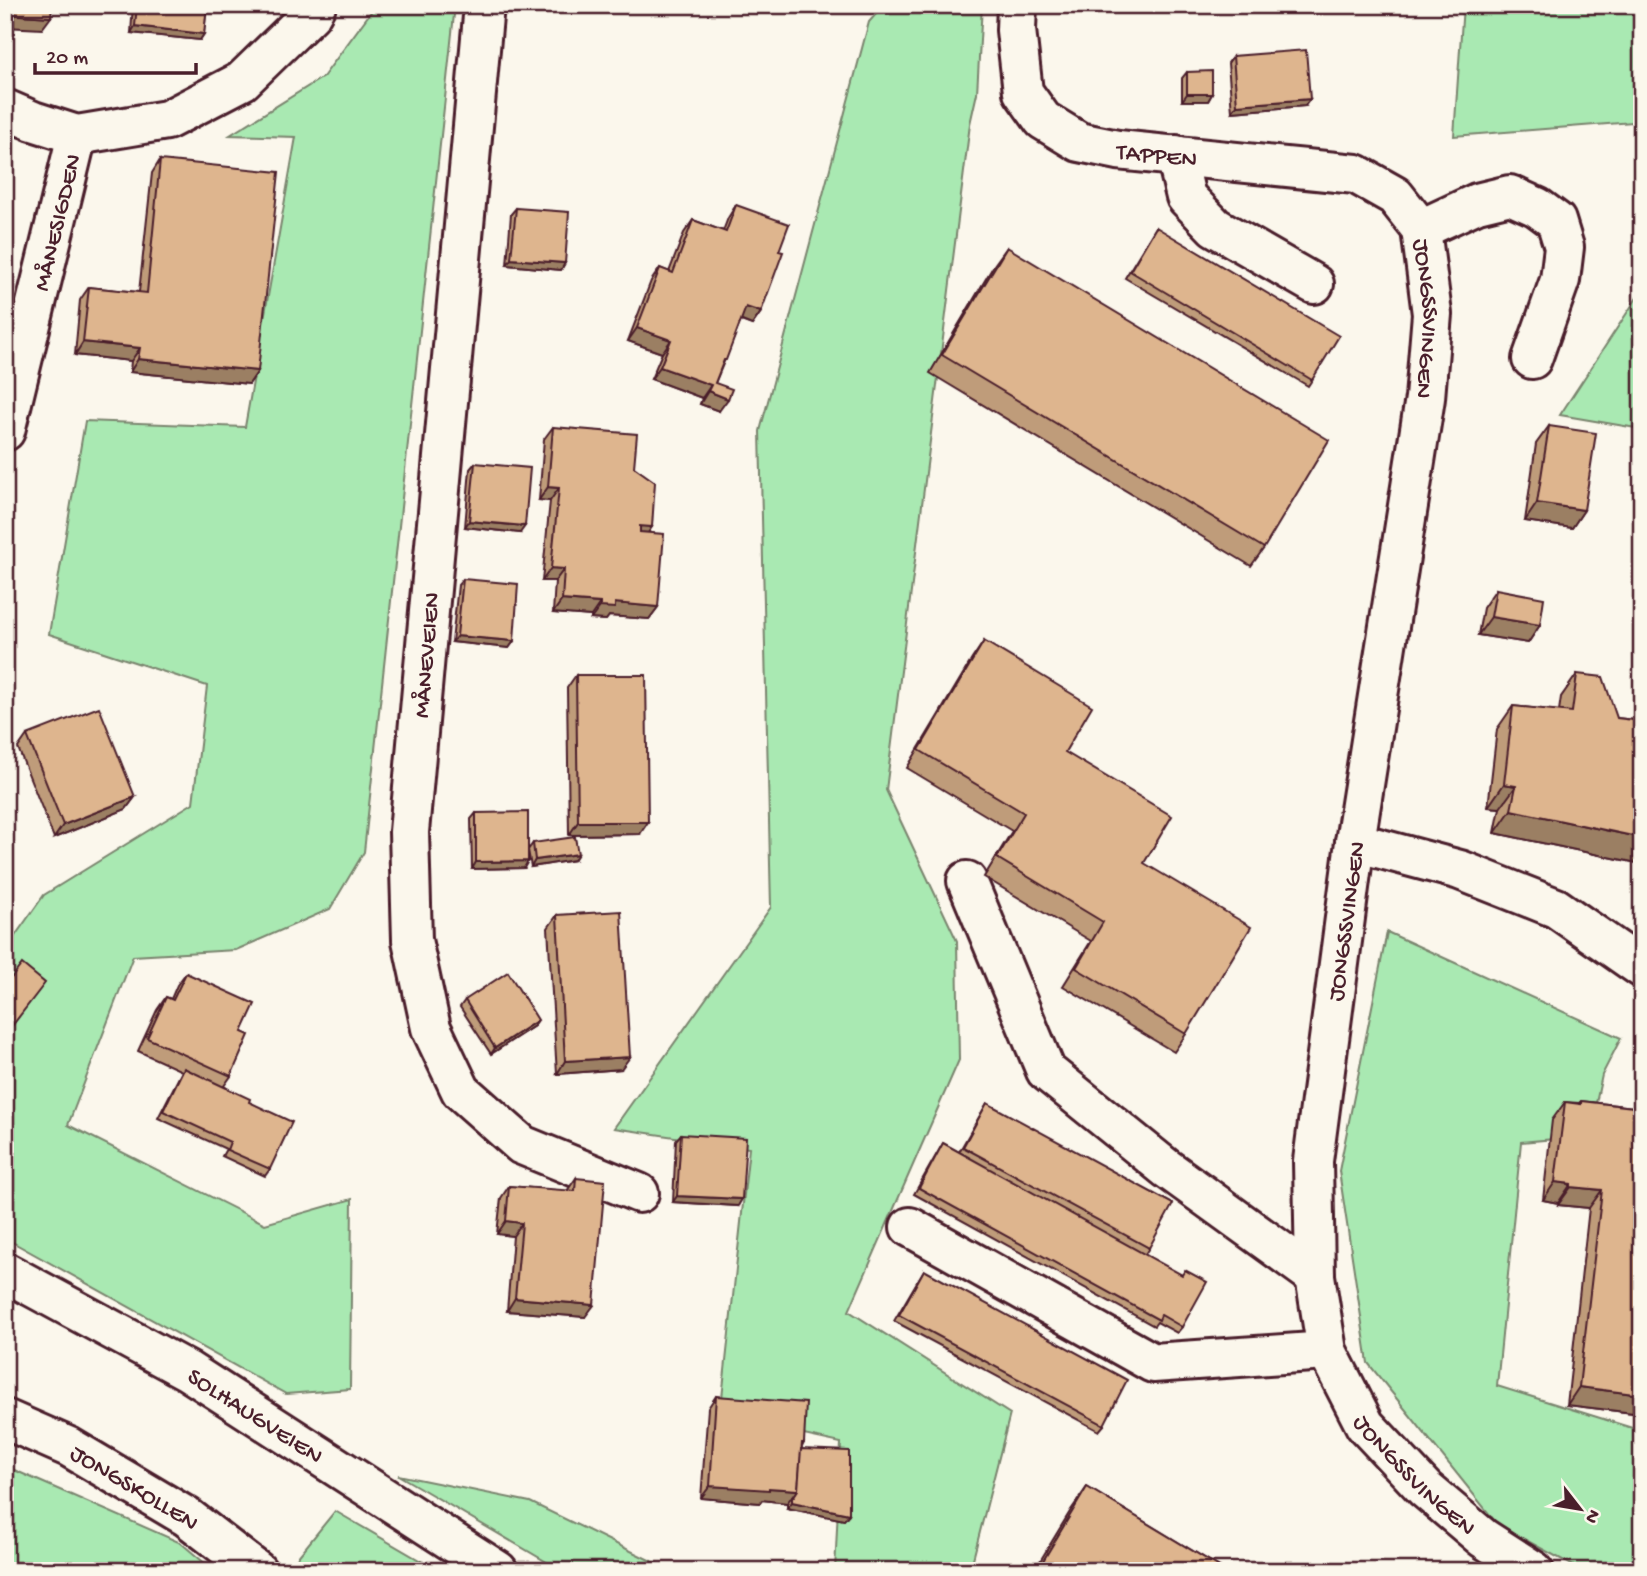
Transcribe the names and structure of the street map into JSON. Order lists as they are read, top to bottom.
{
  "streets": {
    "street": [
      "TAPPEN",
      "MÅNESIGDEN",
      "JONGSSVINGEN",
      "MÅNEVEIEN",
      "SOLHAUGVEIEN",
      "JONGSKOLLEN"
    ]
  },
  "crossings": [
    ["TAPPEN", "JONGSSVINGEN"]
  ],
  "scale_bar": "20 m",
  "north": "bottom right"
}
